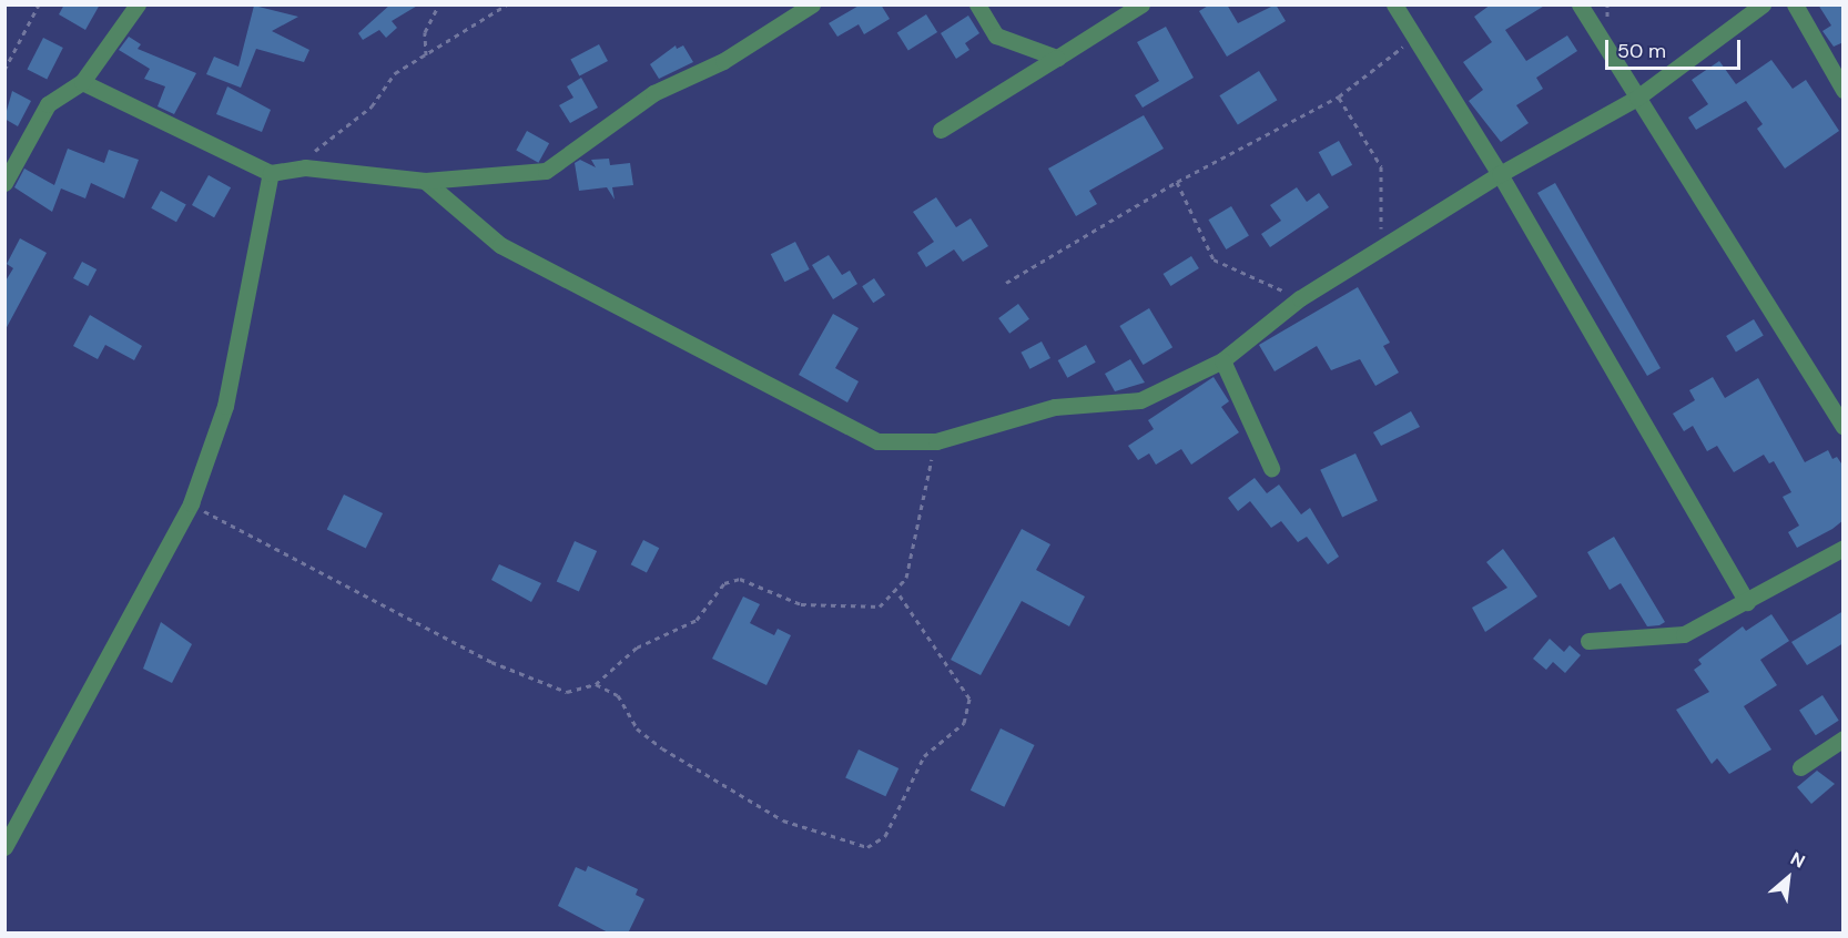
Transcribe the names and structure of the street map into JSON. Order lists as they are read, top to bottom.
{
  "scale_bar": "50 m",
  "north": "top right"
}
